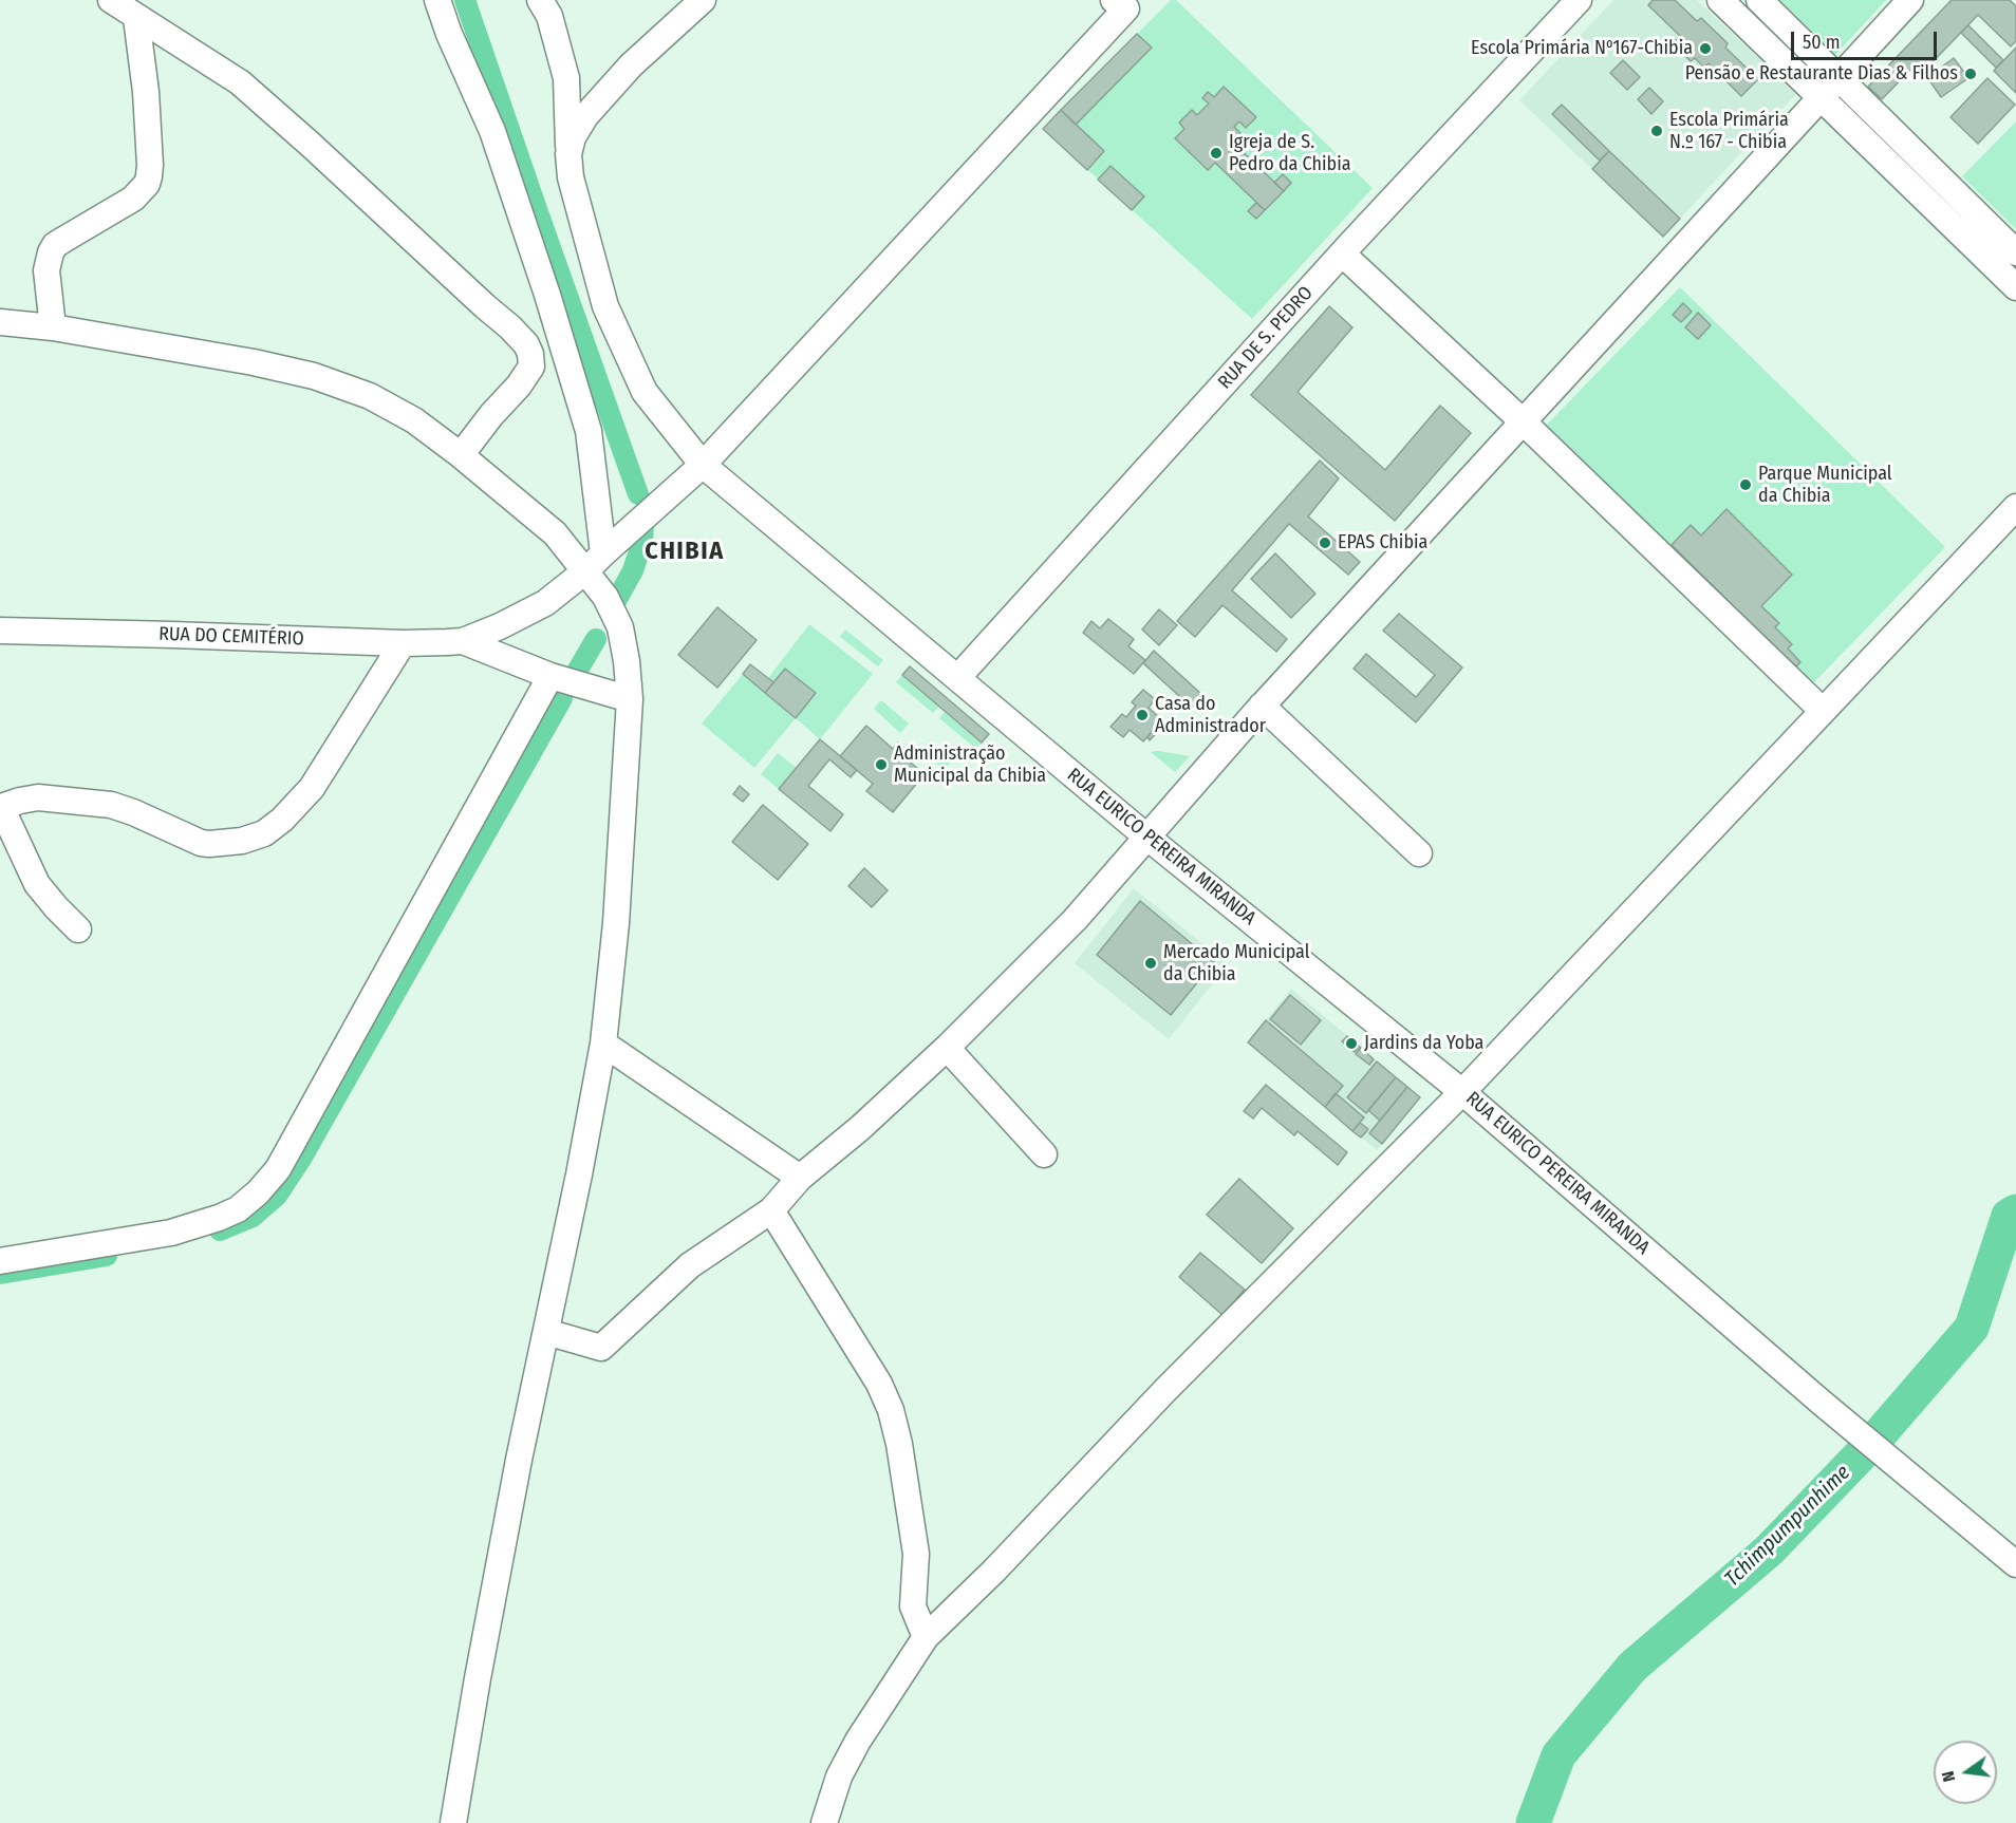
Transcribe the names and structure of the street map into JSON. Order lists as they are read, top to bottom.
{
  "streets": {
    "street": ["RUA DE S. PEDRO", "RUA DO CEMITÉRIO", "RUA EURICO PEREIRA MIRANDA"]
  },
  "crossings": [
    ["RUA DE S. PEDRO", "RUA EURICO PEREIRA MIRANDA"]
  ],
  "districts": ["CHIBIA"],
  "water": ["Tchimpumpunhime"],
  "places": [
    "Escola Primária N⁰167-Chibia",
    "Pensão e Restaurante Dias & Filhos",
    "Escola Primária N.º 167 - Chibia",
    "Igreja de S. Pedro da Chibia",
    "Parque Municipal da Chibia",
    "EPAS Chibia",
    "Casa do Administrador",
    "Administração Municipal da Chibia",
    "Mercado Municipal da Chibia",
    "Jardins da Yoba"
  ],
  "scale_bar": "50 m",
  "north": "left"
}
